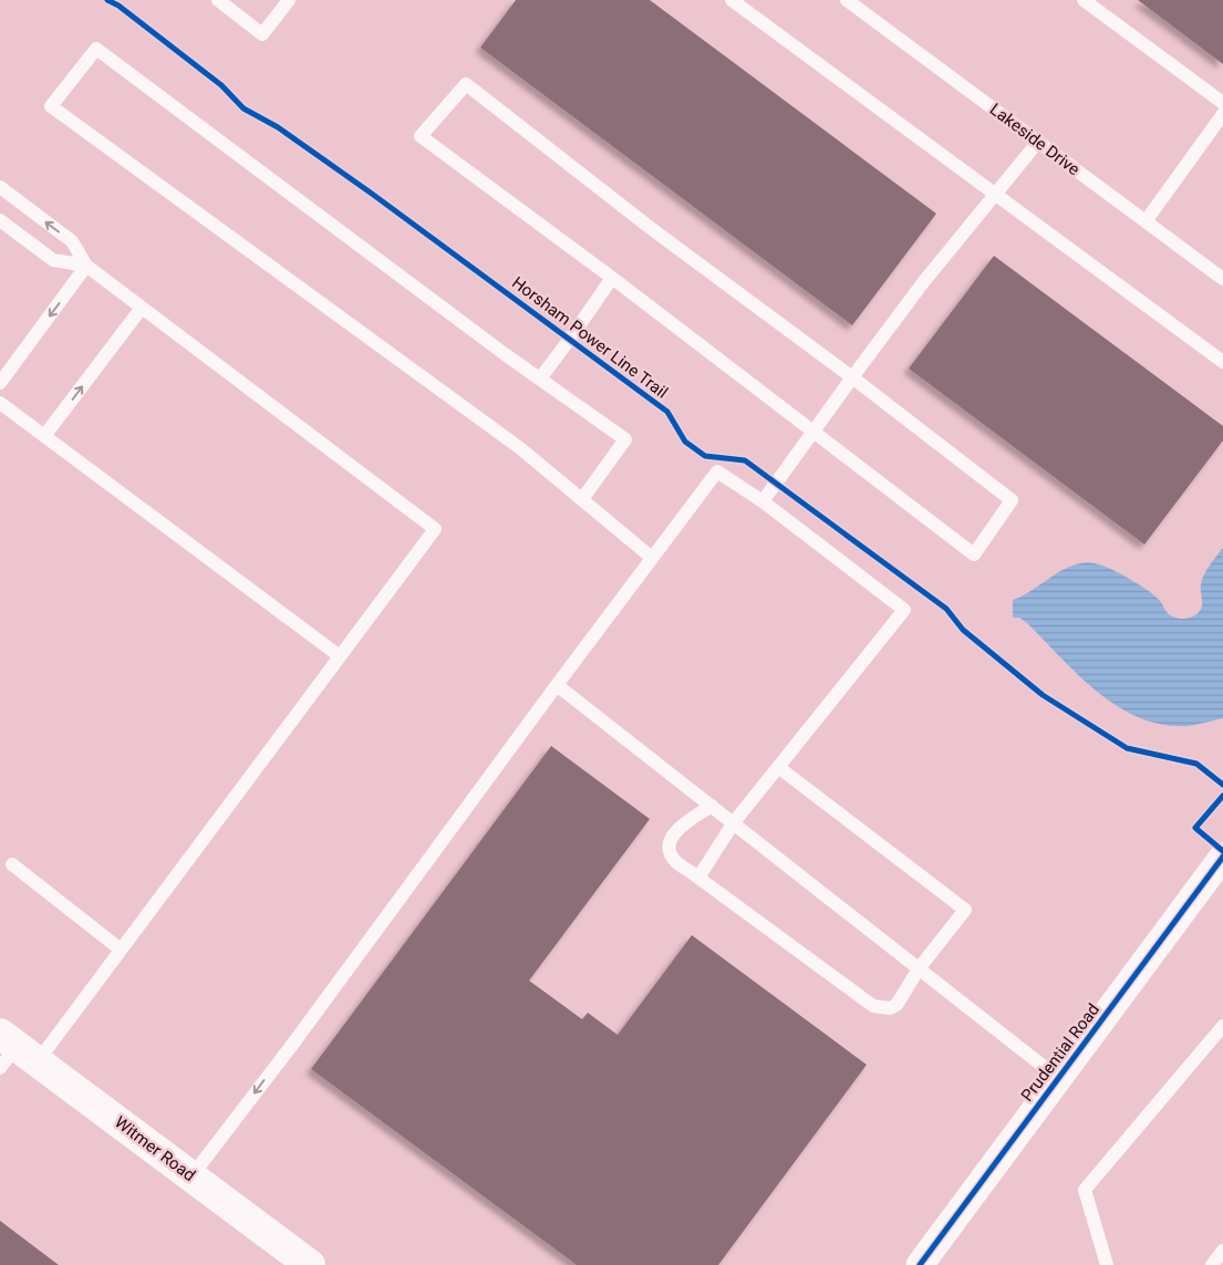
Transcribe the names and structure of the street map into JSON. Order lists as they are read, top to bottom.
{
  "streets": {
    "street": ["Prudential Road", "Witmer Road"],
    "lane": ["Lakeside Drive"],
    "cycle path": ["Horsham Power Line Trail"]
  }
}
